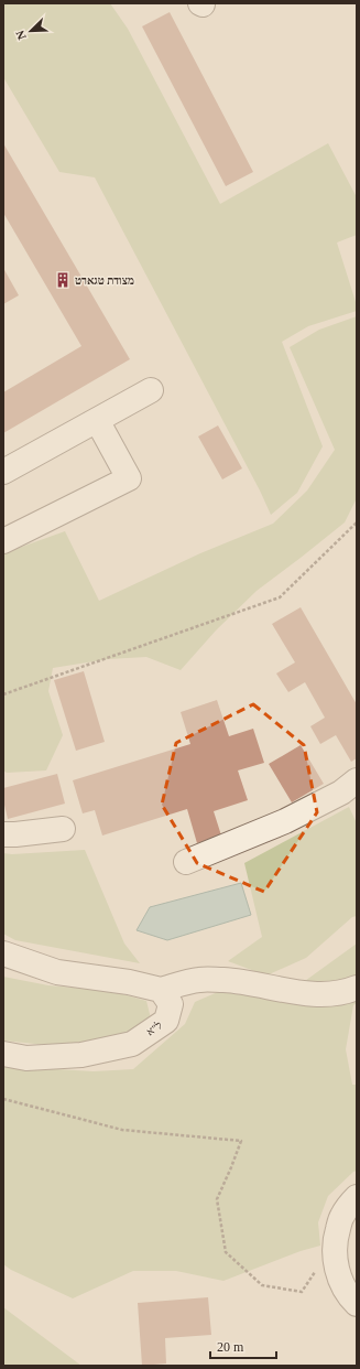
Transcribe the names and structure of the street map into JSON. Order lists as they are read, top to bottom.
{
  "streets": {
    "street": ["ל\"א"]
  },
  "places": {
    "building": ["מצודת טגארט"]
  },
  "scale_bar": "20 m",
  "north": "bottom left"
}
